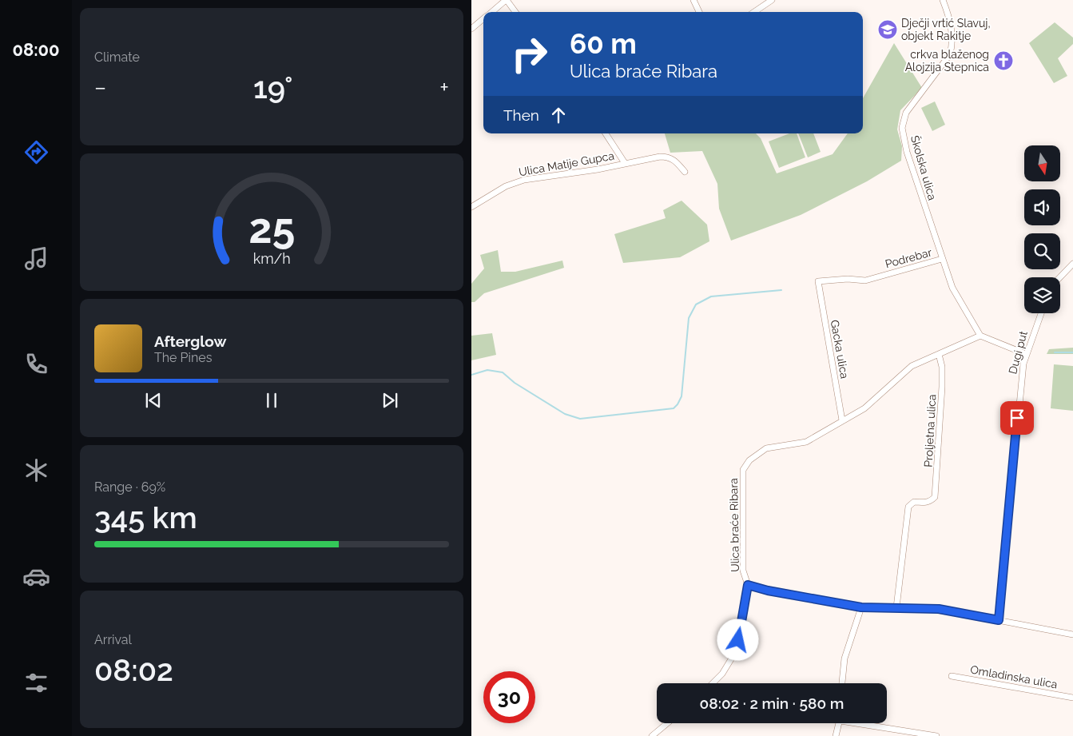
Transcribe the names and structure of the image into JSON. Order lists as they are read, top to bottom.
{
  "streets": {
    "street": [
      "Ulica Matije Gupca",
      "Školska ulica",
      "Podrebar",
      "Gacka ulica",
      "Dugi put",
      "Proljetna ulica",
      "Ulica braće Ribara",
      "Omladinska ulica"
    ]
  },
  "crossings": [
    ["Školska ulica", "Podrebar"],
    ["Podrebar", "Gacka ulica"],
    ["Podrebar", "Ulica braće Ribara"],
    ["Gacka ulica", "Ulica braće Ribara"],
    ["Dugi put", "Ulica braće Ribara"],
    ["Proljetna ulica", "Ulica braće Ribara"]
  ],
  "places": {
    "school or university": ["Dječji vrtić Slavuj, objekt Rakitje"],
    "church": ["crkva blaženog Alojzija Stepnica"]
  },
  "north": "bottom",
  "page": {
    "tabs": "08:00",
    "tile": [
      "Climate",
      ["Range · 69%", "345 km"],
      ["Arrival", "08:02"]
    ],
    "turn": ["60 m", "Ulica braće Ribara"],
    "heat": ["−", "19°", "+"],
    "then": "Then",
    "song": ["Afterglow", "The Pines"],
    "limit": "30",
    "trip": "08:02 · 2 min · 580 m",
    "gauge": ["25", "km/h"]
  }
}
